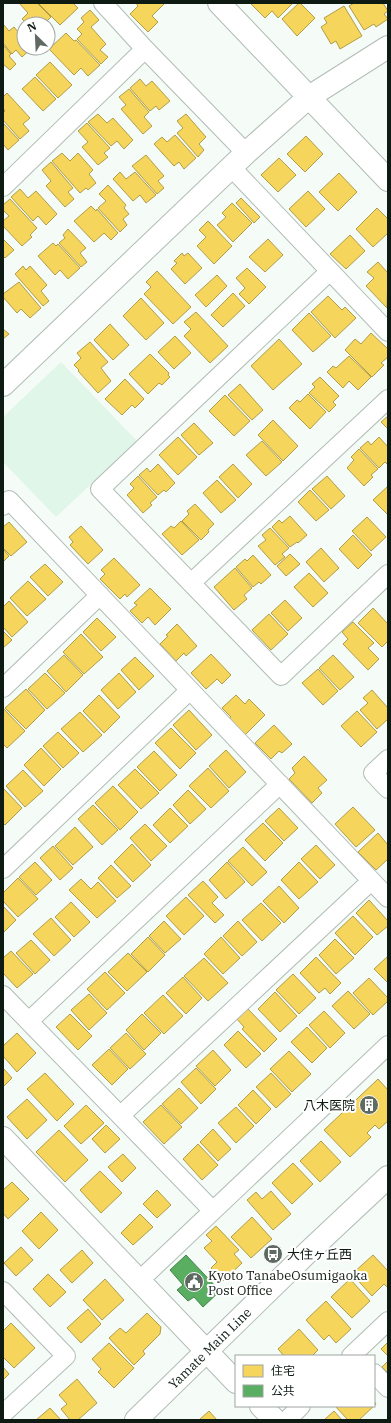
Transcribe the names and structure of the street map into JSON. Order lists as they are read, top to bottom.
{
  "streets": {
    "street": ["Yamate Main Line"]
  },
  "places": {
    "building": ["八木医院"],
    "bus stop": ["大住ヶ丘西"],
    "public building": ["Kyoto TanabeOsumigaoka Post Office"]
  },
  "legend": ["住宅", "公共"],
  "north": "top left"
}
